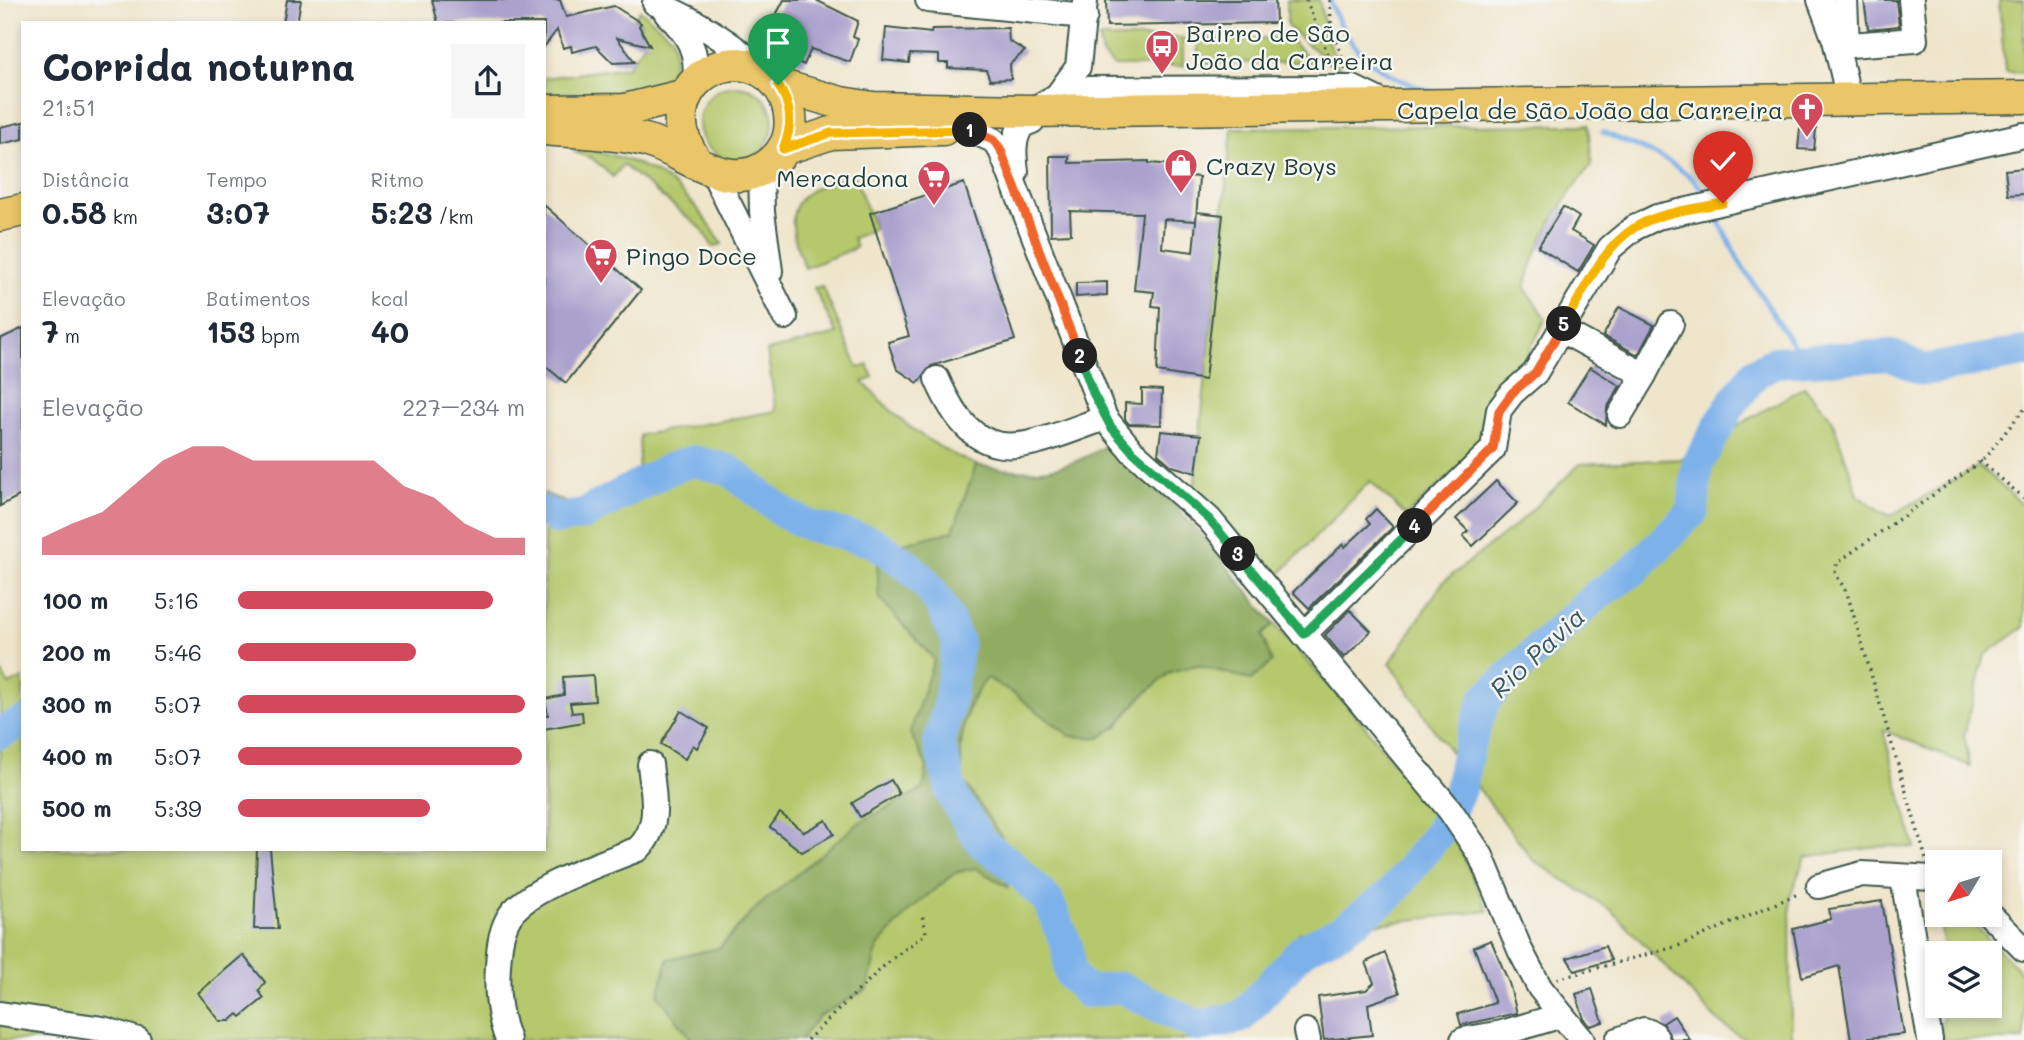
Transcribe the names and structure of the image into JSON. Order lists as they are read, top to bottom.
{
  "water": ["Rio Pavia"],
  "places": {
    "bus stop": ["Bairro de São João da Carreira"],
    "church": ["Capela de São João da Carreira"],
    "shop": ["Crazy Boys"],
    "supermarket": ["Mercadona", "Pingo Doce"]
  },
  "north": "bottom left",
  "page": {
    "heading": ["Corrida noturna", "21:51"],
    "pins": [
      "1",
      "5",
      "2",
      "4",
      "3"
    ],
    "stats": [
      ["Distância", "0.58 km"],
      ["Tempo", "3:07"],
      ["Ritmo", "5:23 /km"],
      ["Elevação", "7 m"],
      ["Batimentos", "153 bpm"],
      ["kcal", "40"]
    ],
    "chart": ["Elevação", "227–234 m"],
    "list": [
      {
        "name": "100 m",
        "note": "5:16"
      },
      {
        "name": "200 m",
        "note": "5:46"
      },
      {
        "name": "300 m",
        "note": "5:07"
      },
      {
        "name": "400 m",
        "note": "5:07"
      },
      {
        "name": "500 m",
        "note": "5:39"
      }
    ]
  }
}
